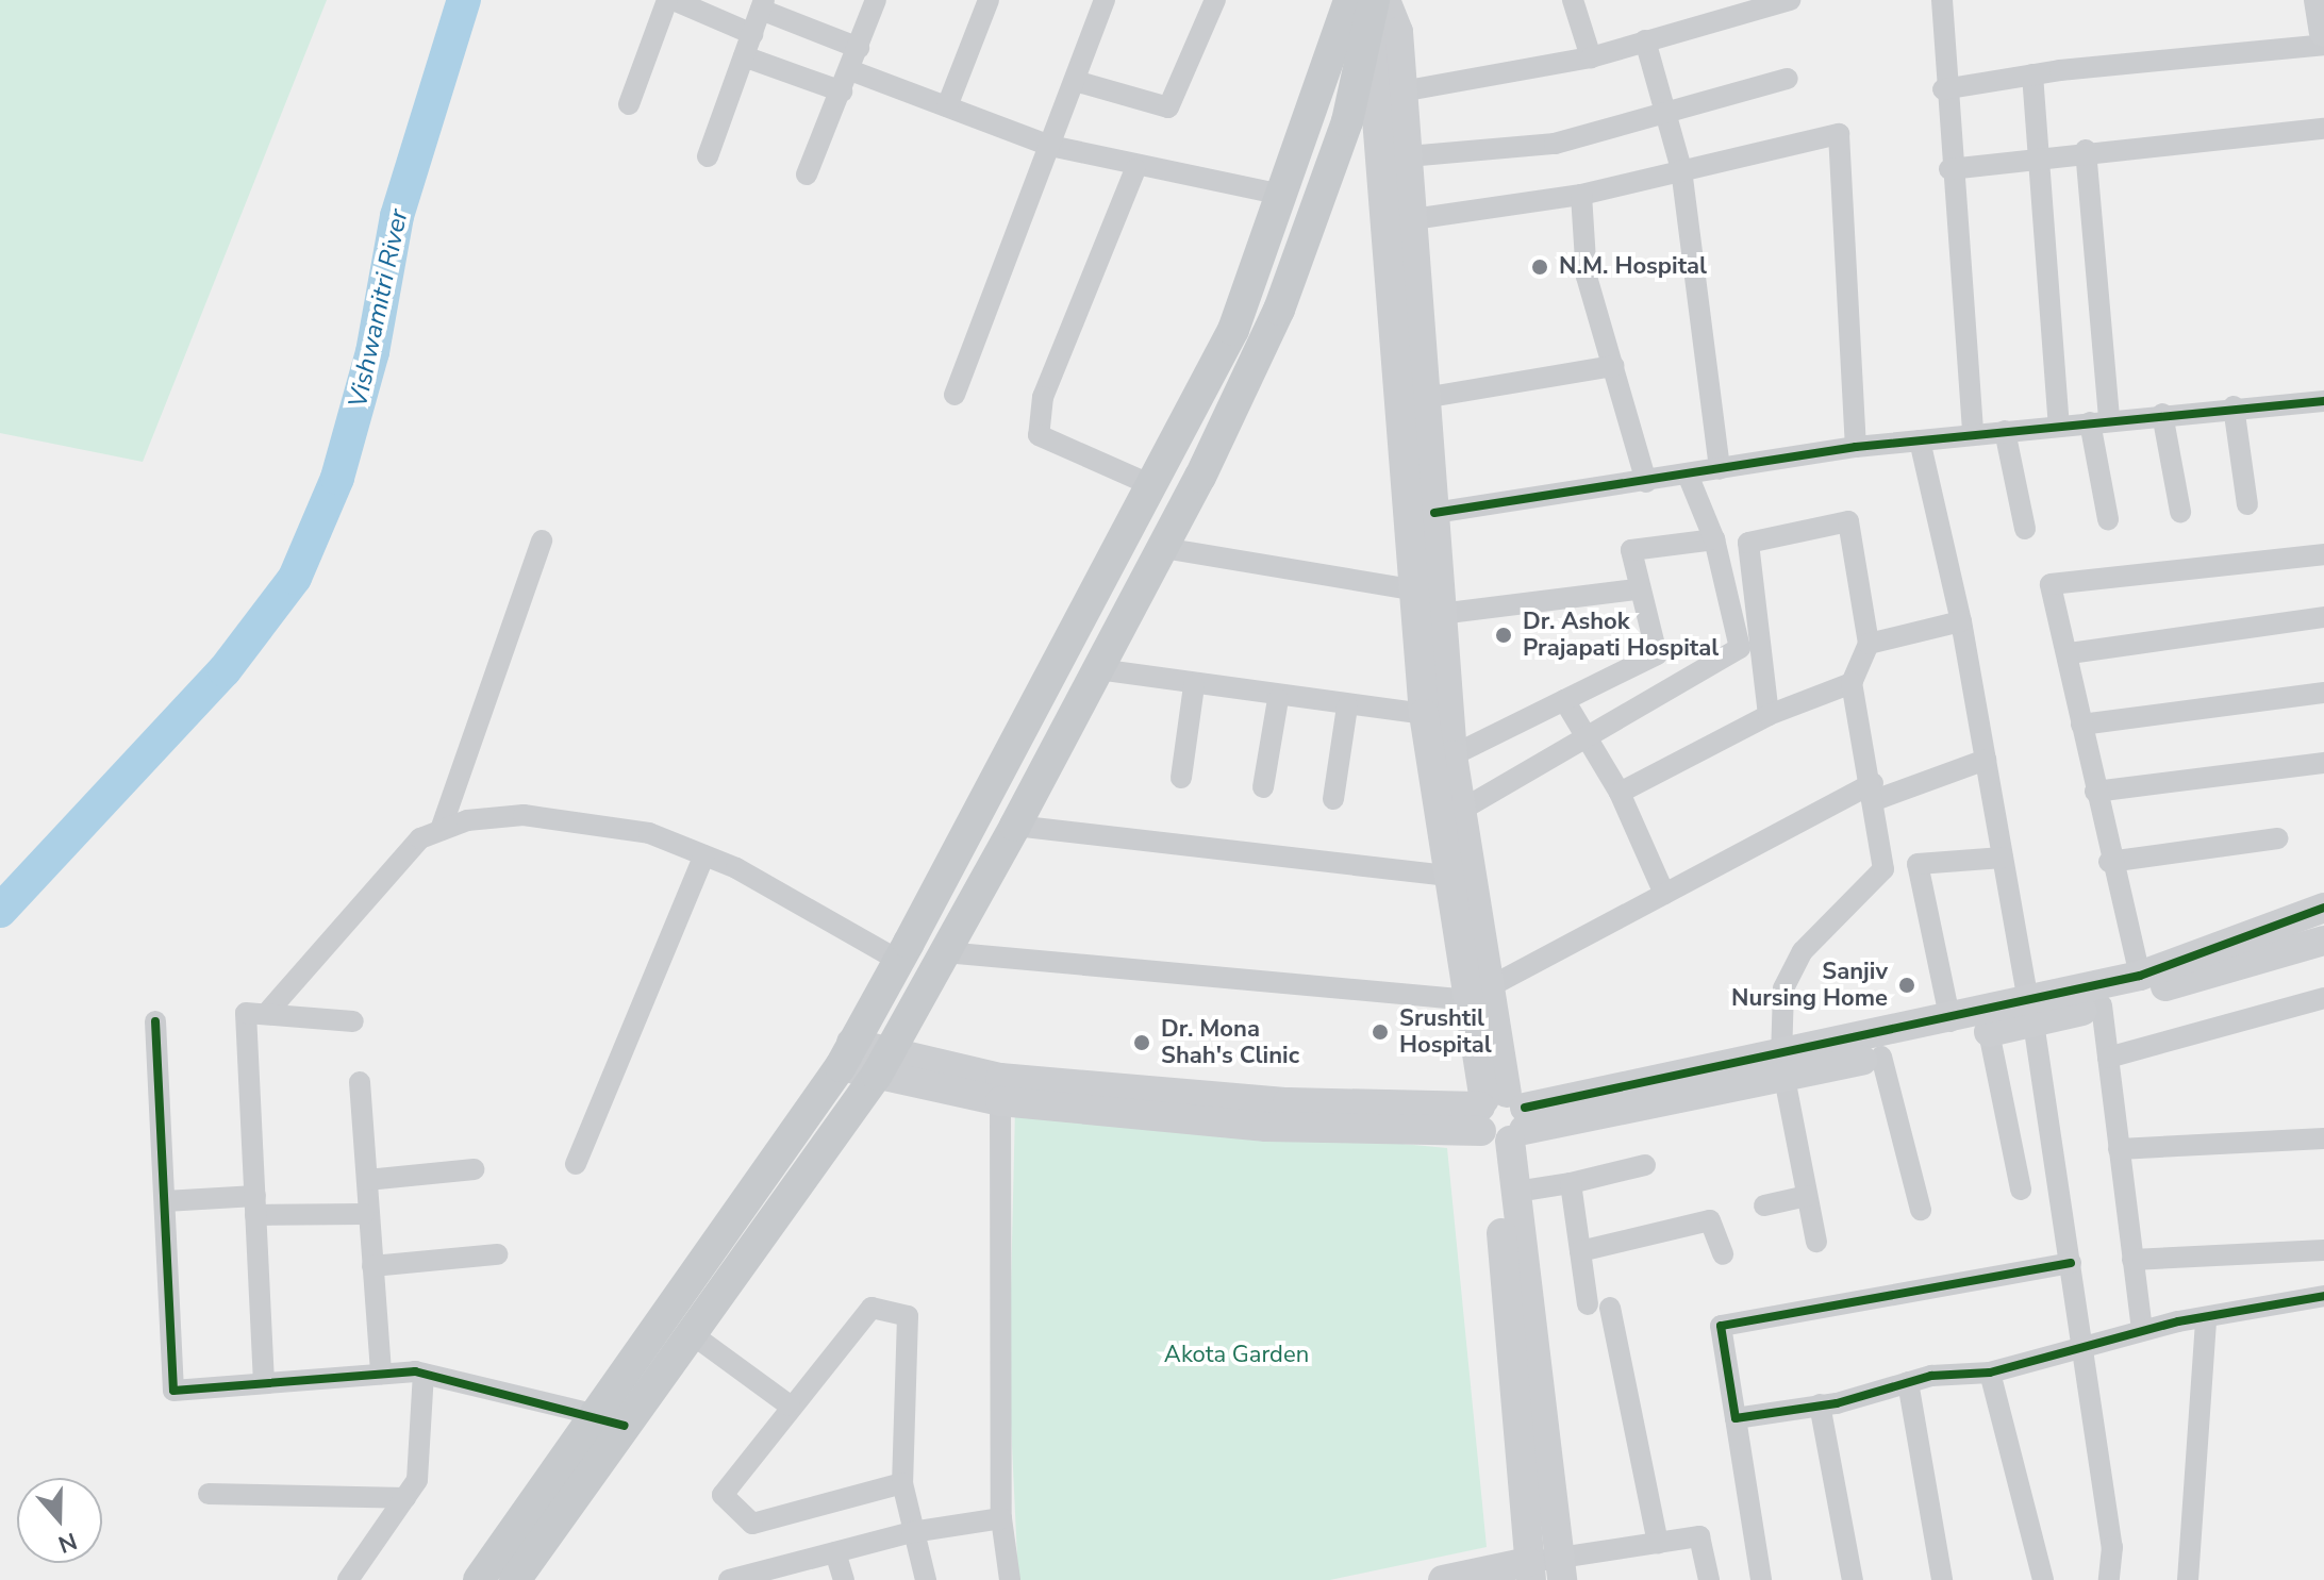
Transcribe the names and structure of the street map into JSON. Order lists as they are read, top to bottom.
{
  "water": ["Vishwamitri River"],
  "parks": ["Akota Garden"],
  "places": [
    "N.M. Hospital",
    "Dr. Ashok Prajapati Hospital",
    "Sanjiv Nursing Home",
    "Srushtil Hospital",
    "Dr. Mona Shah's Clinic"
  ],
  "north": "bottom"
}
